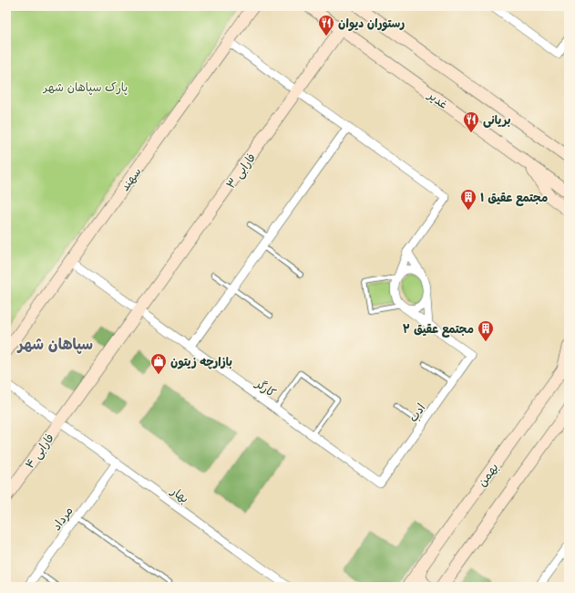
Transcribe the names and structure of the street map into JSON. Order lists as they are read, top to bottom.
{
  "streets": {
    "main road": [
      "غدیر",
      "فارابی ۳",
      "سهند",
      "فارابی ۴",
      "بهمن"
    ],
    "street": [
      "کارگر",
      "ادب",
      "بهار",
      "مرداد"
    ]
  },
  "crossings": [
    ["غدیر", "فارابی ۳"],
    ["فارابی ۳", "کارگر"],
    ["فارابی ۳", "فارابی ۴"],
    ["فارابی ۳", "بهار"],
    ["سهند", "کارگر"],
    ["کارگر", "ادب"],
    ["فارابی ۴", "بهار"],
    ["بهار", "مرداد"]
  ],
  "districts": ["سپاهان شهر"],
  "parks": ["پارک سپاهان شهر"],
  "places": {
    "restaurant": ["رستوران دیوان", "بریانی"],
    "building": ["مجتمع عقیق ۱", "مجتمع عقیق ۲"],
    "shop": ["بازارچه زیتون"]
  }
}
